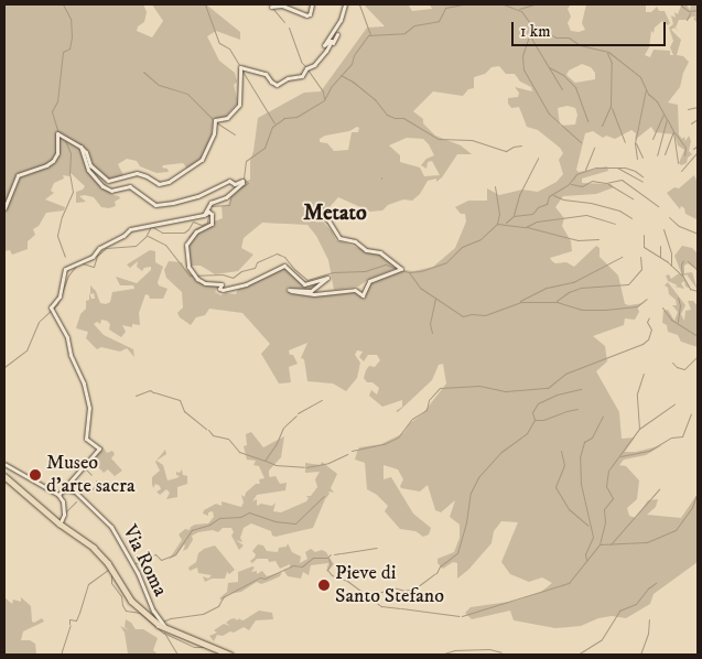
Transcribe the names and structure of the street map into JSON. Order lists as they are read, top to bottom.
{
  "streets": {
    "street": ["Via Roma"]
  },
  "districts": ["Metato"],
  "places": ["Museo d'arte sacra", "Pieve di Santo Stefano"],
  "scale_bar": "1 km"
}
